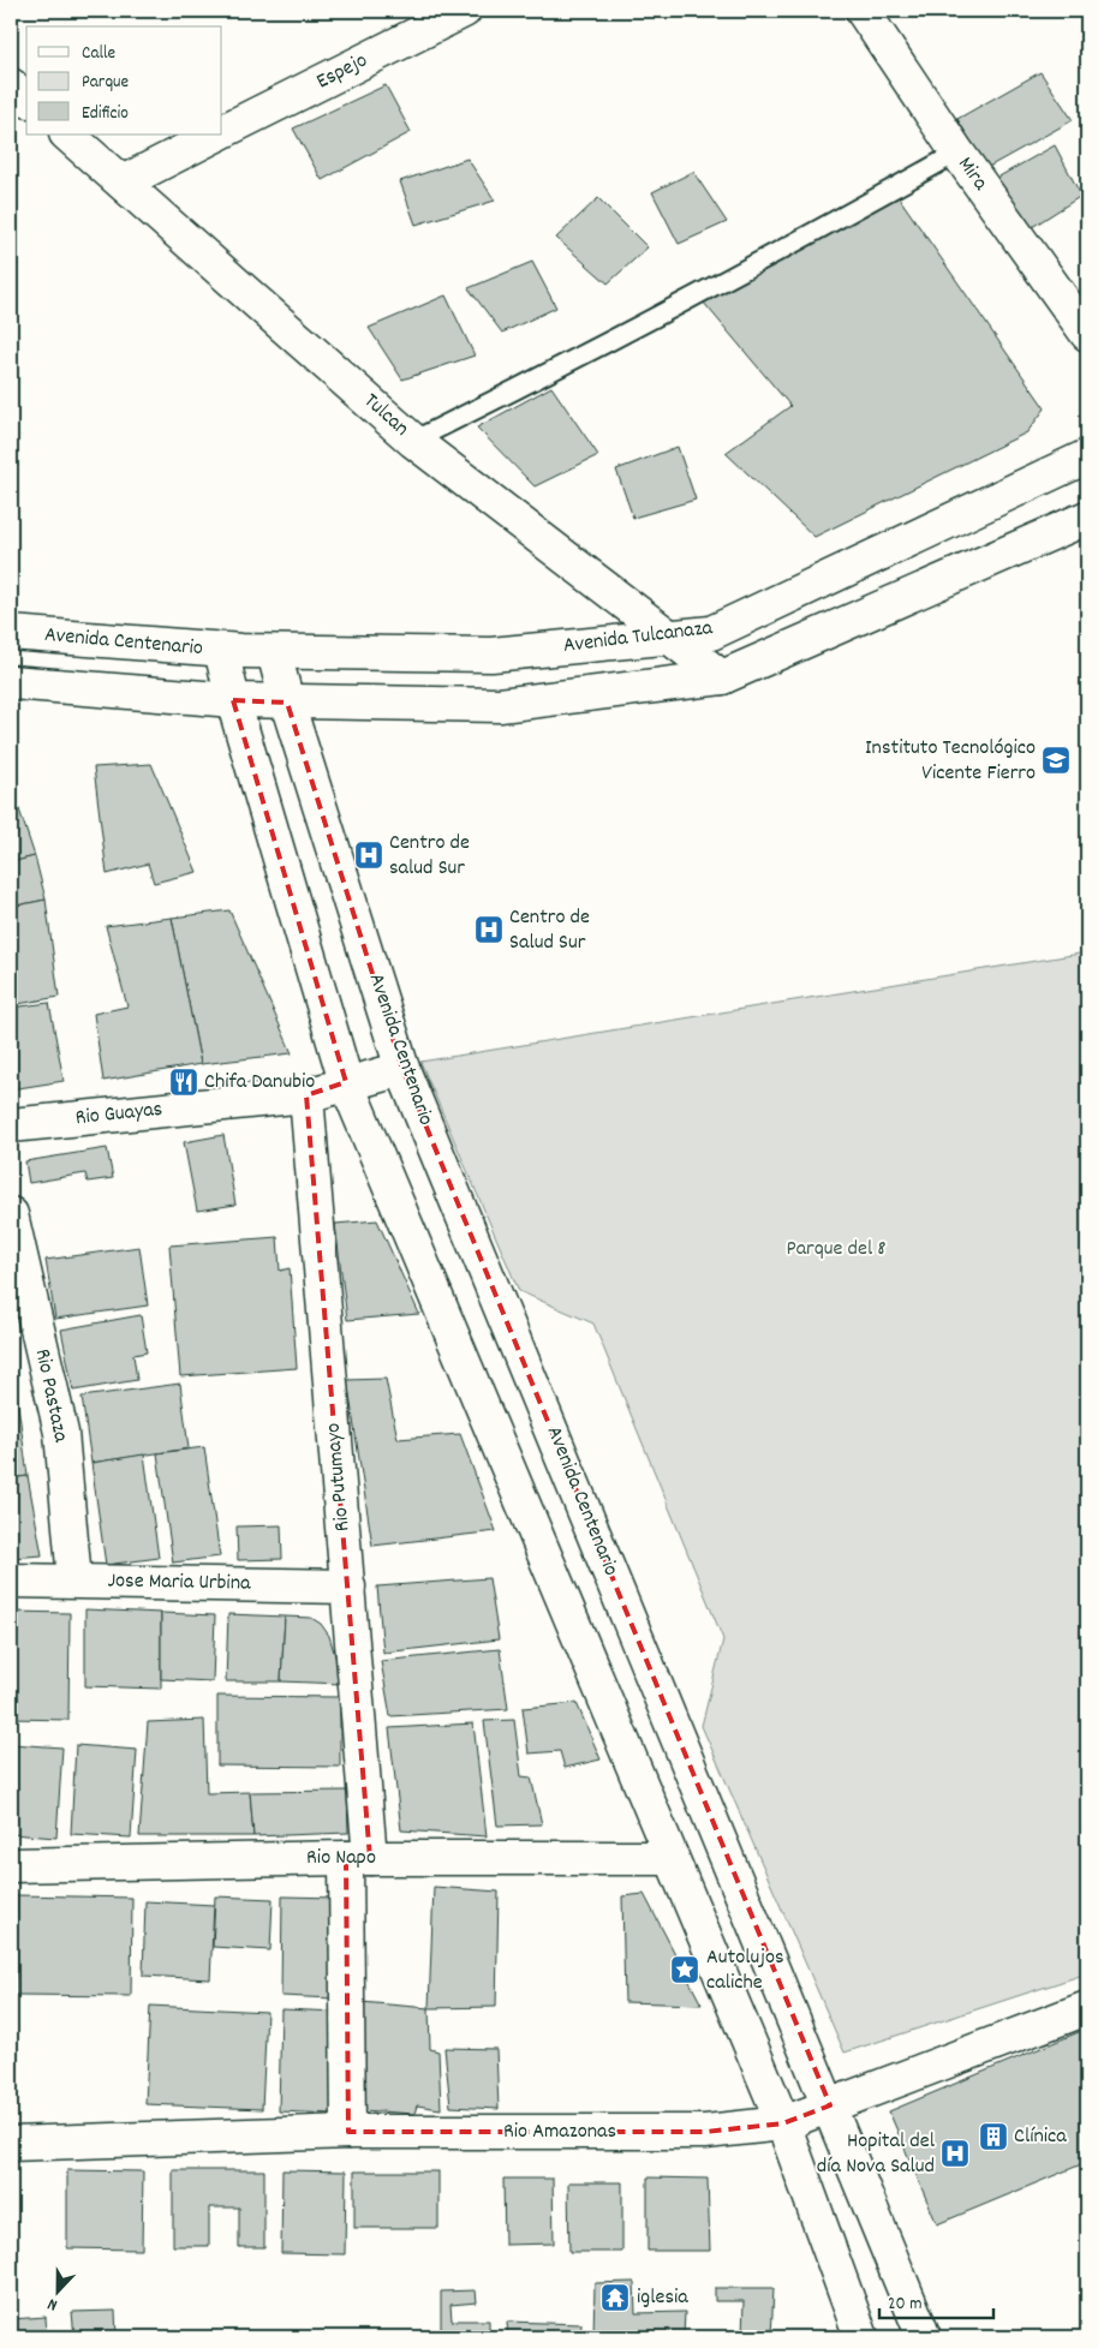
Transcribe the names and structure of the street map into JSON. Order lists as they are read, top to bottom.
{
  "streets": {
    "street": [
      "Espejo",
      "Mira",
      "Tulcan",
      "Avenida Tulcanaza",
      "Avenida Centenario",
      "Rio Guayas",
      "Rio Pastaza",
      "Rio Putumayo",
      "Jose Maria Urbina",
      "Rio Napo",
      "Rio Amazonas"
    ]
  },
  "crossings": [
    ["Espejo", "Tulcan"],
    ["Tulcan", "Avenida Tulcanaza"],
    ["Avenida Tulcanaza", "Avenida Centenario"],
    ["Avenida Centenario", "Rio Guayas"],
    ["Avenida Centenario", "Rio Napo"],
    ["Avenida Centenario", "Rio Amazonas"],
    ["Rio Guayas", "Rio Putumayo"],
    ["Rio Pastaza", "Jose Maria Urbina"],
    ["Rio Putumayo", "Jose Maria Urbina"],
    ["Rio Putumayo", "Rio Napo"],
    ["Rio Putumayo", "Rio Amazonas"]
  ],
  "parks": ["Parque del 8"],
  "places": {
    "school or university": ["Instituto Tecnológico Vicente Fierro"],
    "hospital": ["Centro de salud Sur", "Centro de Salud Sur", "Hopital del día Nova Salud"],
    "restaurant": ["Chifa Danubio"],
    "place": ["Autolujos caliche"],
    "building": ["Clínica"],
    "temple": ["iglesia"]
  },
  "legend": ["Calle", "Parque", "Edificio"],
  "scale_bar": "20 m",
  "north": "bottom"
}
